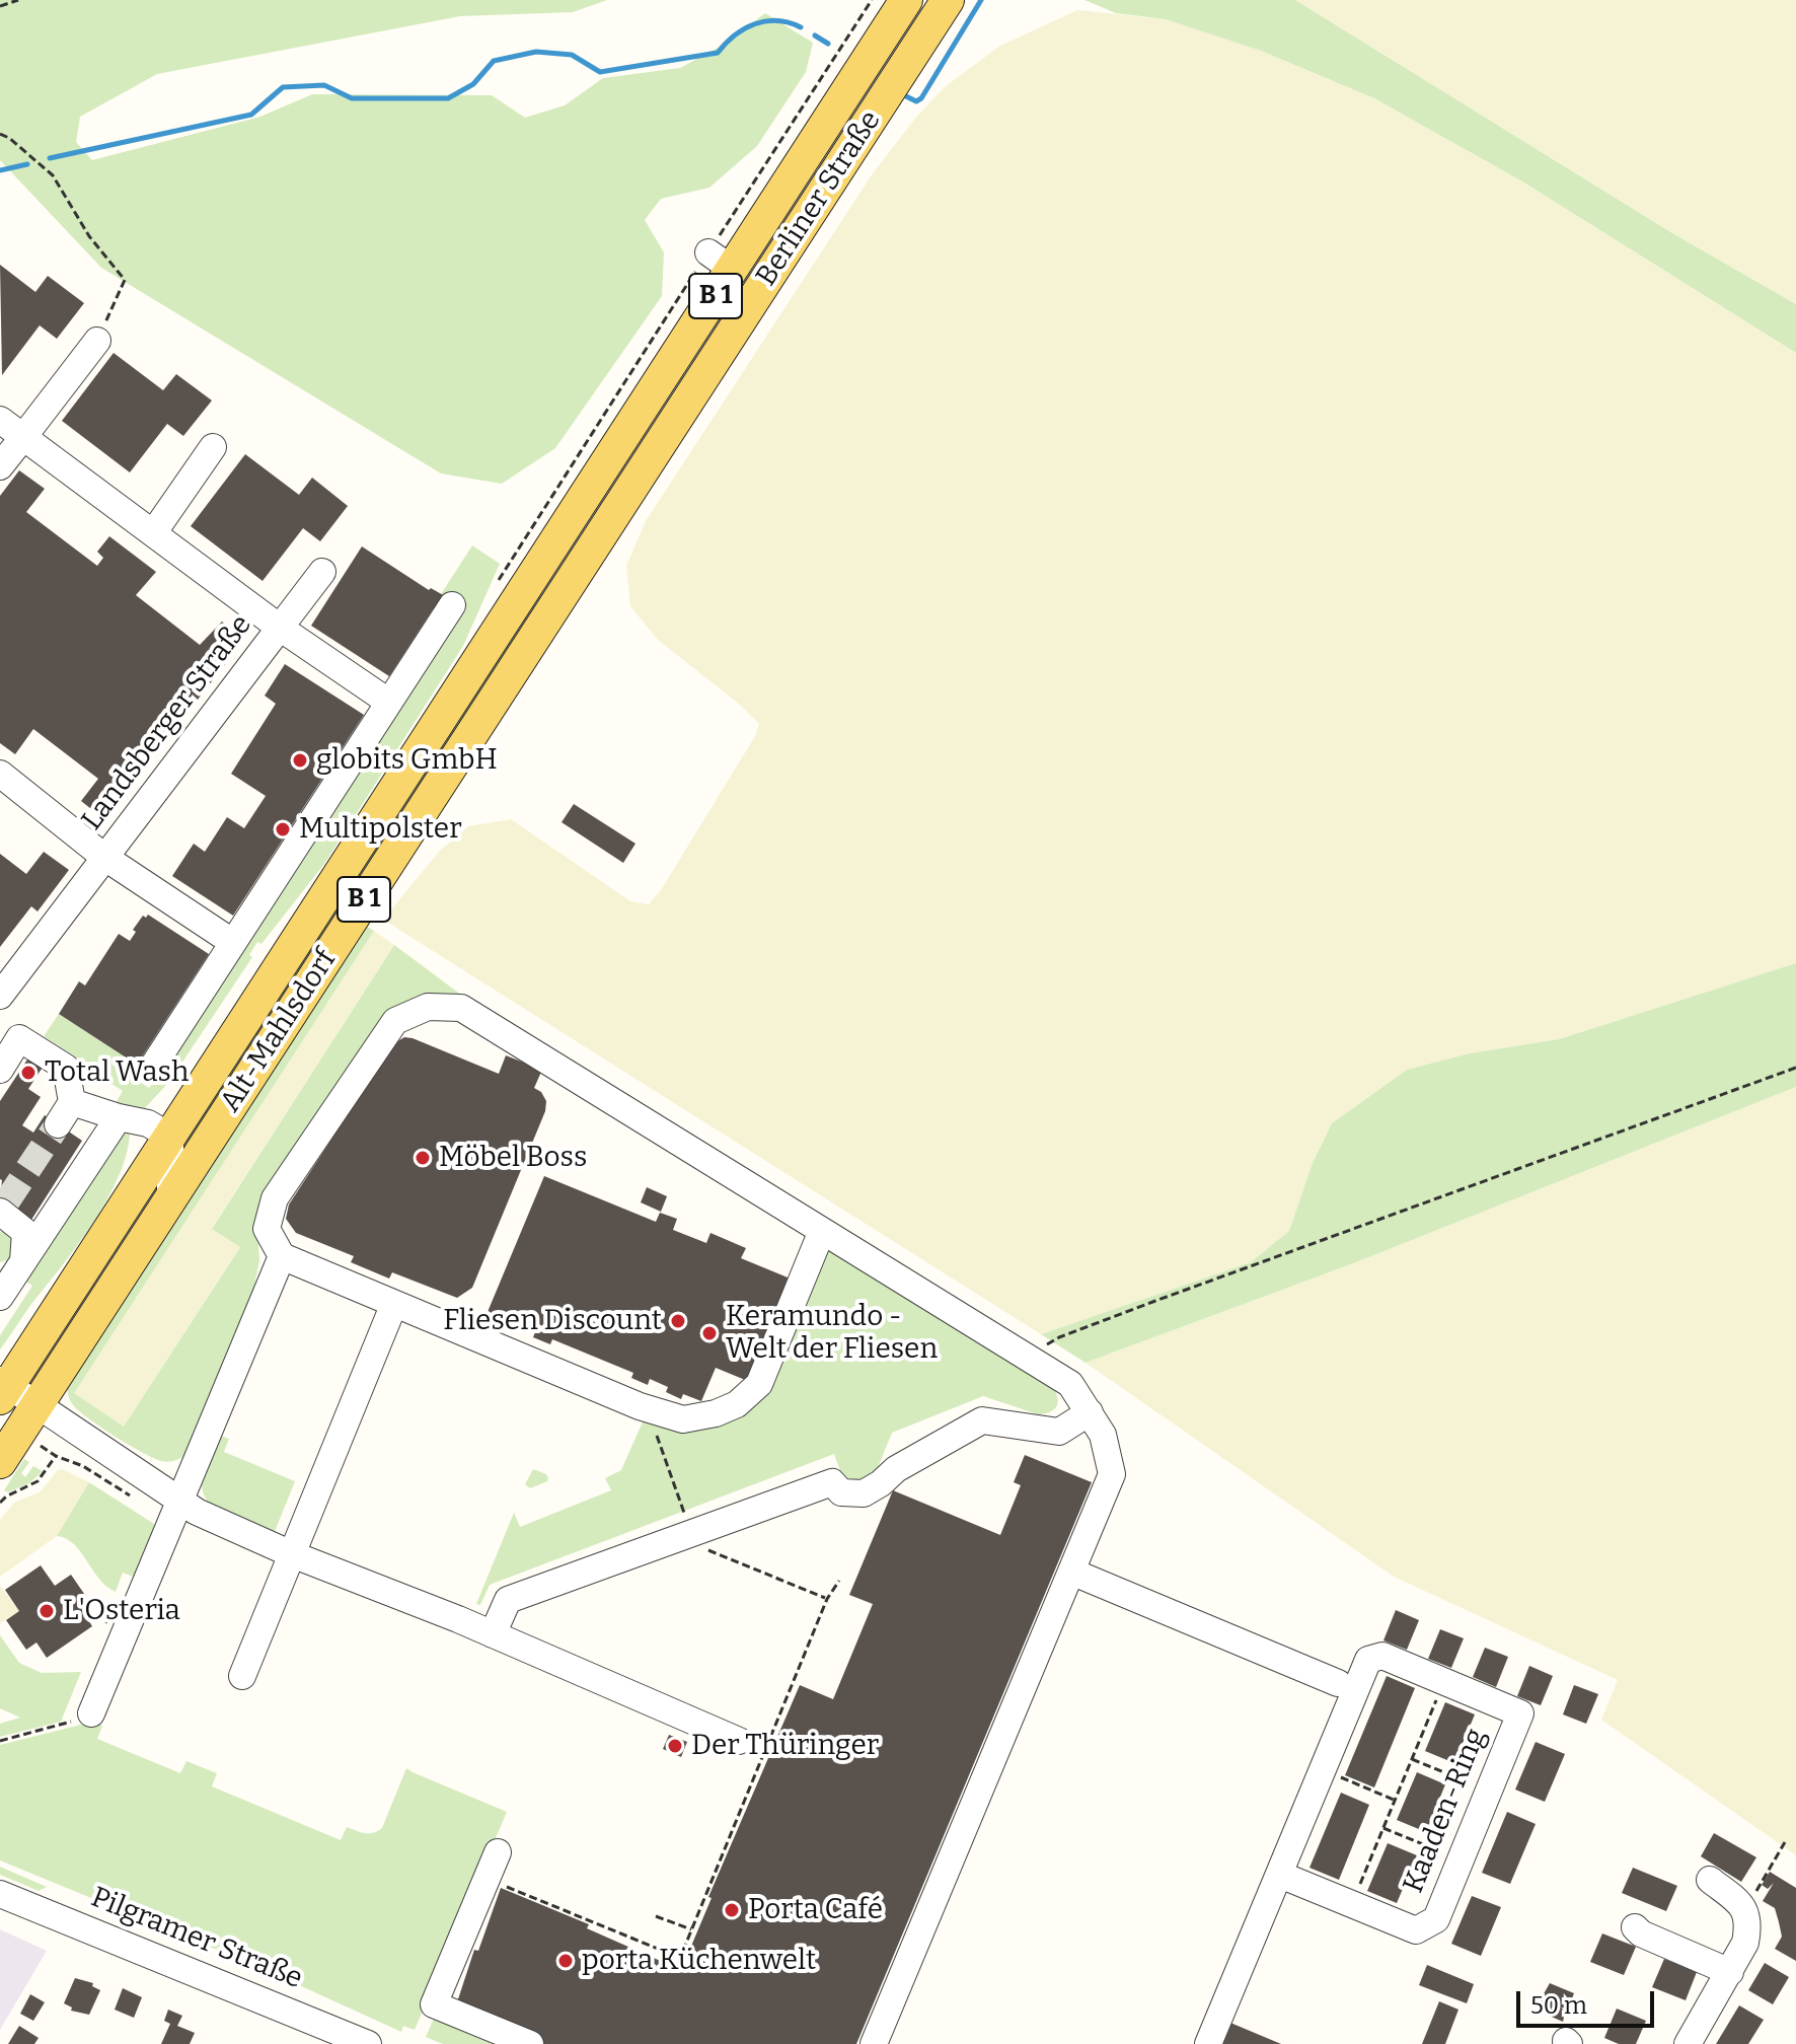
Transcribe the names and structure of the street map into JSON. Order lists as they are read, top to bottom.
{
  "streets": {
    "main road": ["Berliner Straße", "B 1", "Alt-Mahlsdorf"],
    "street": ["Landsberger Straße", "Kaaden-Ring", "Pilgramer Straße"]
  },
  "crossings": [
    ["Berliner Straße", "Alt-Mahlsdorf"]
  ],
  "places": [
    "globits GmbH",
    "Multipolster",
    "Total Wash",
    "Möbel Boss",
    "Fliesen Discount",
    "Keramundo - Welt der Fliesen",
    "L'Osteria",
    "Der Thüringer",
    "Porta Café",
    "porta Küchenwelt"
  ],
  "scale_bar": "50 m"
}
